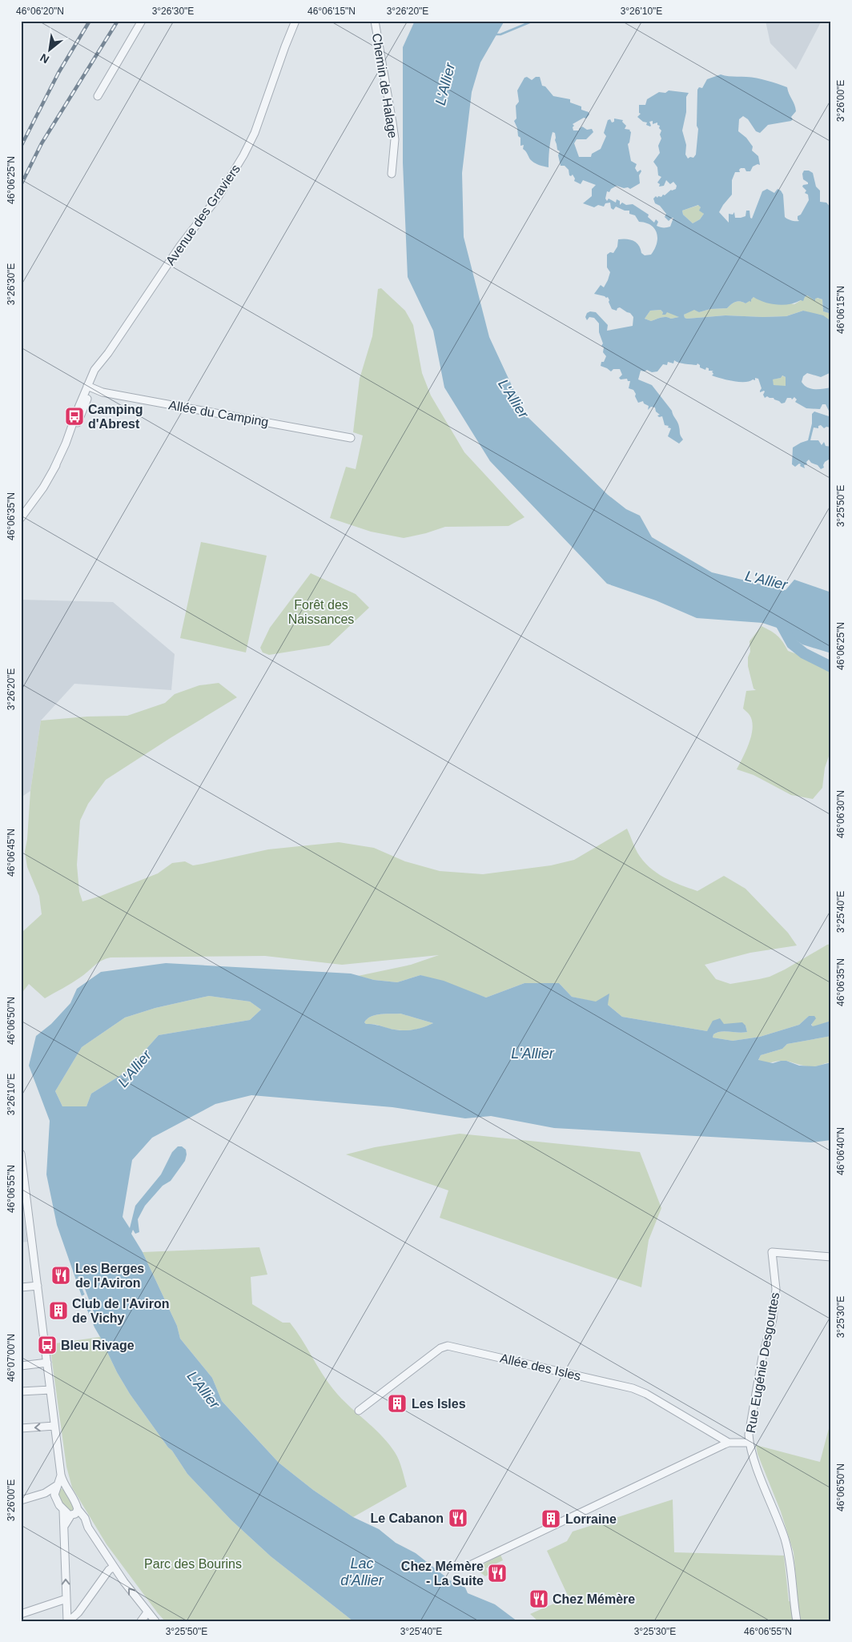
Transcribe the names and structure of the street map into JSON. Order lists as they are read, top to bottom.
{
  "streets": {
    "street": [
      "Chemin de Halage",
      "Avenue des Graviers",
      "Allée du Camping",
      "Rue Eugénie Desgouttes",
      "Allée des Isles"
    ]
  },
  "crossings": [
    ["Avenue des Graviers", "Allée du Camping"]
  ],
  "water": ["L'Allier", "Lac d'Allier"],
  "parks": ["Forêt des Naissances", "Parc des Bourins"],
  "places": {
    "bus stop": ["Camping d'Abrest", "Bleu Rivage"],
    "restaurant": [
      "Les Berges de l'Aviron",
      "Le Cabanon",
      "Chez Mémère - La Suite",
      "Chez Mémère"
    ],
    "building": ["Club de l'Aviron de Vichy", "Les Isles", "Lorraine"]
  },
  "north": "bottom left",
  "coordinates": [
    "46°06'20\"N",
    "3°26'30\"E",
    "46°06'15\"N",
    "3°26'20\"E",
    "3°26'10\"E",
    "3°26'00\"E",
    "46°06'25\"N",
    "3°25'50\"E",
    "46°06'35\"N",
    "46°06'30\"N",
    "46°06'45\"N",
    "3°25'40\"E",
    "46°06'50\"N",
    "46°06'40\"N",
    "46°06'55\"N",
    "3°25'30\"E",
    "46°07'00\"N"
  ]
}
